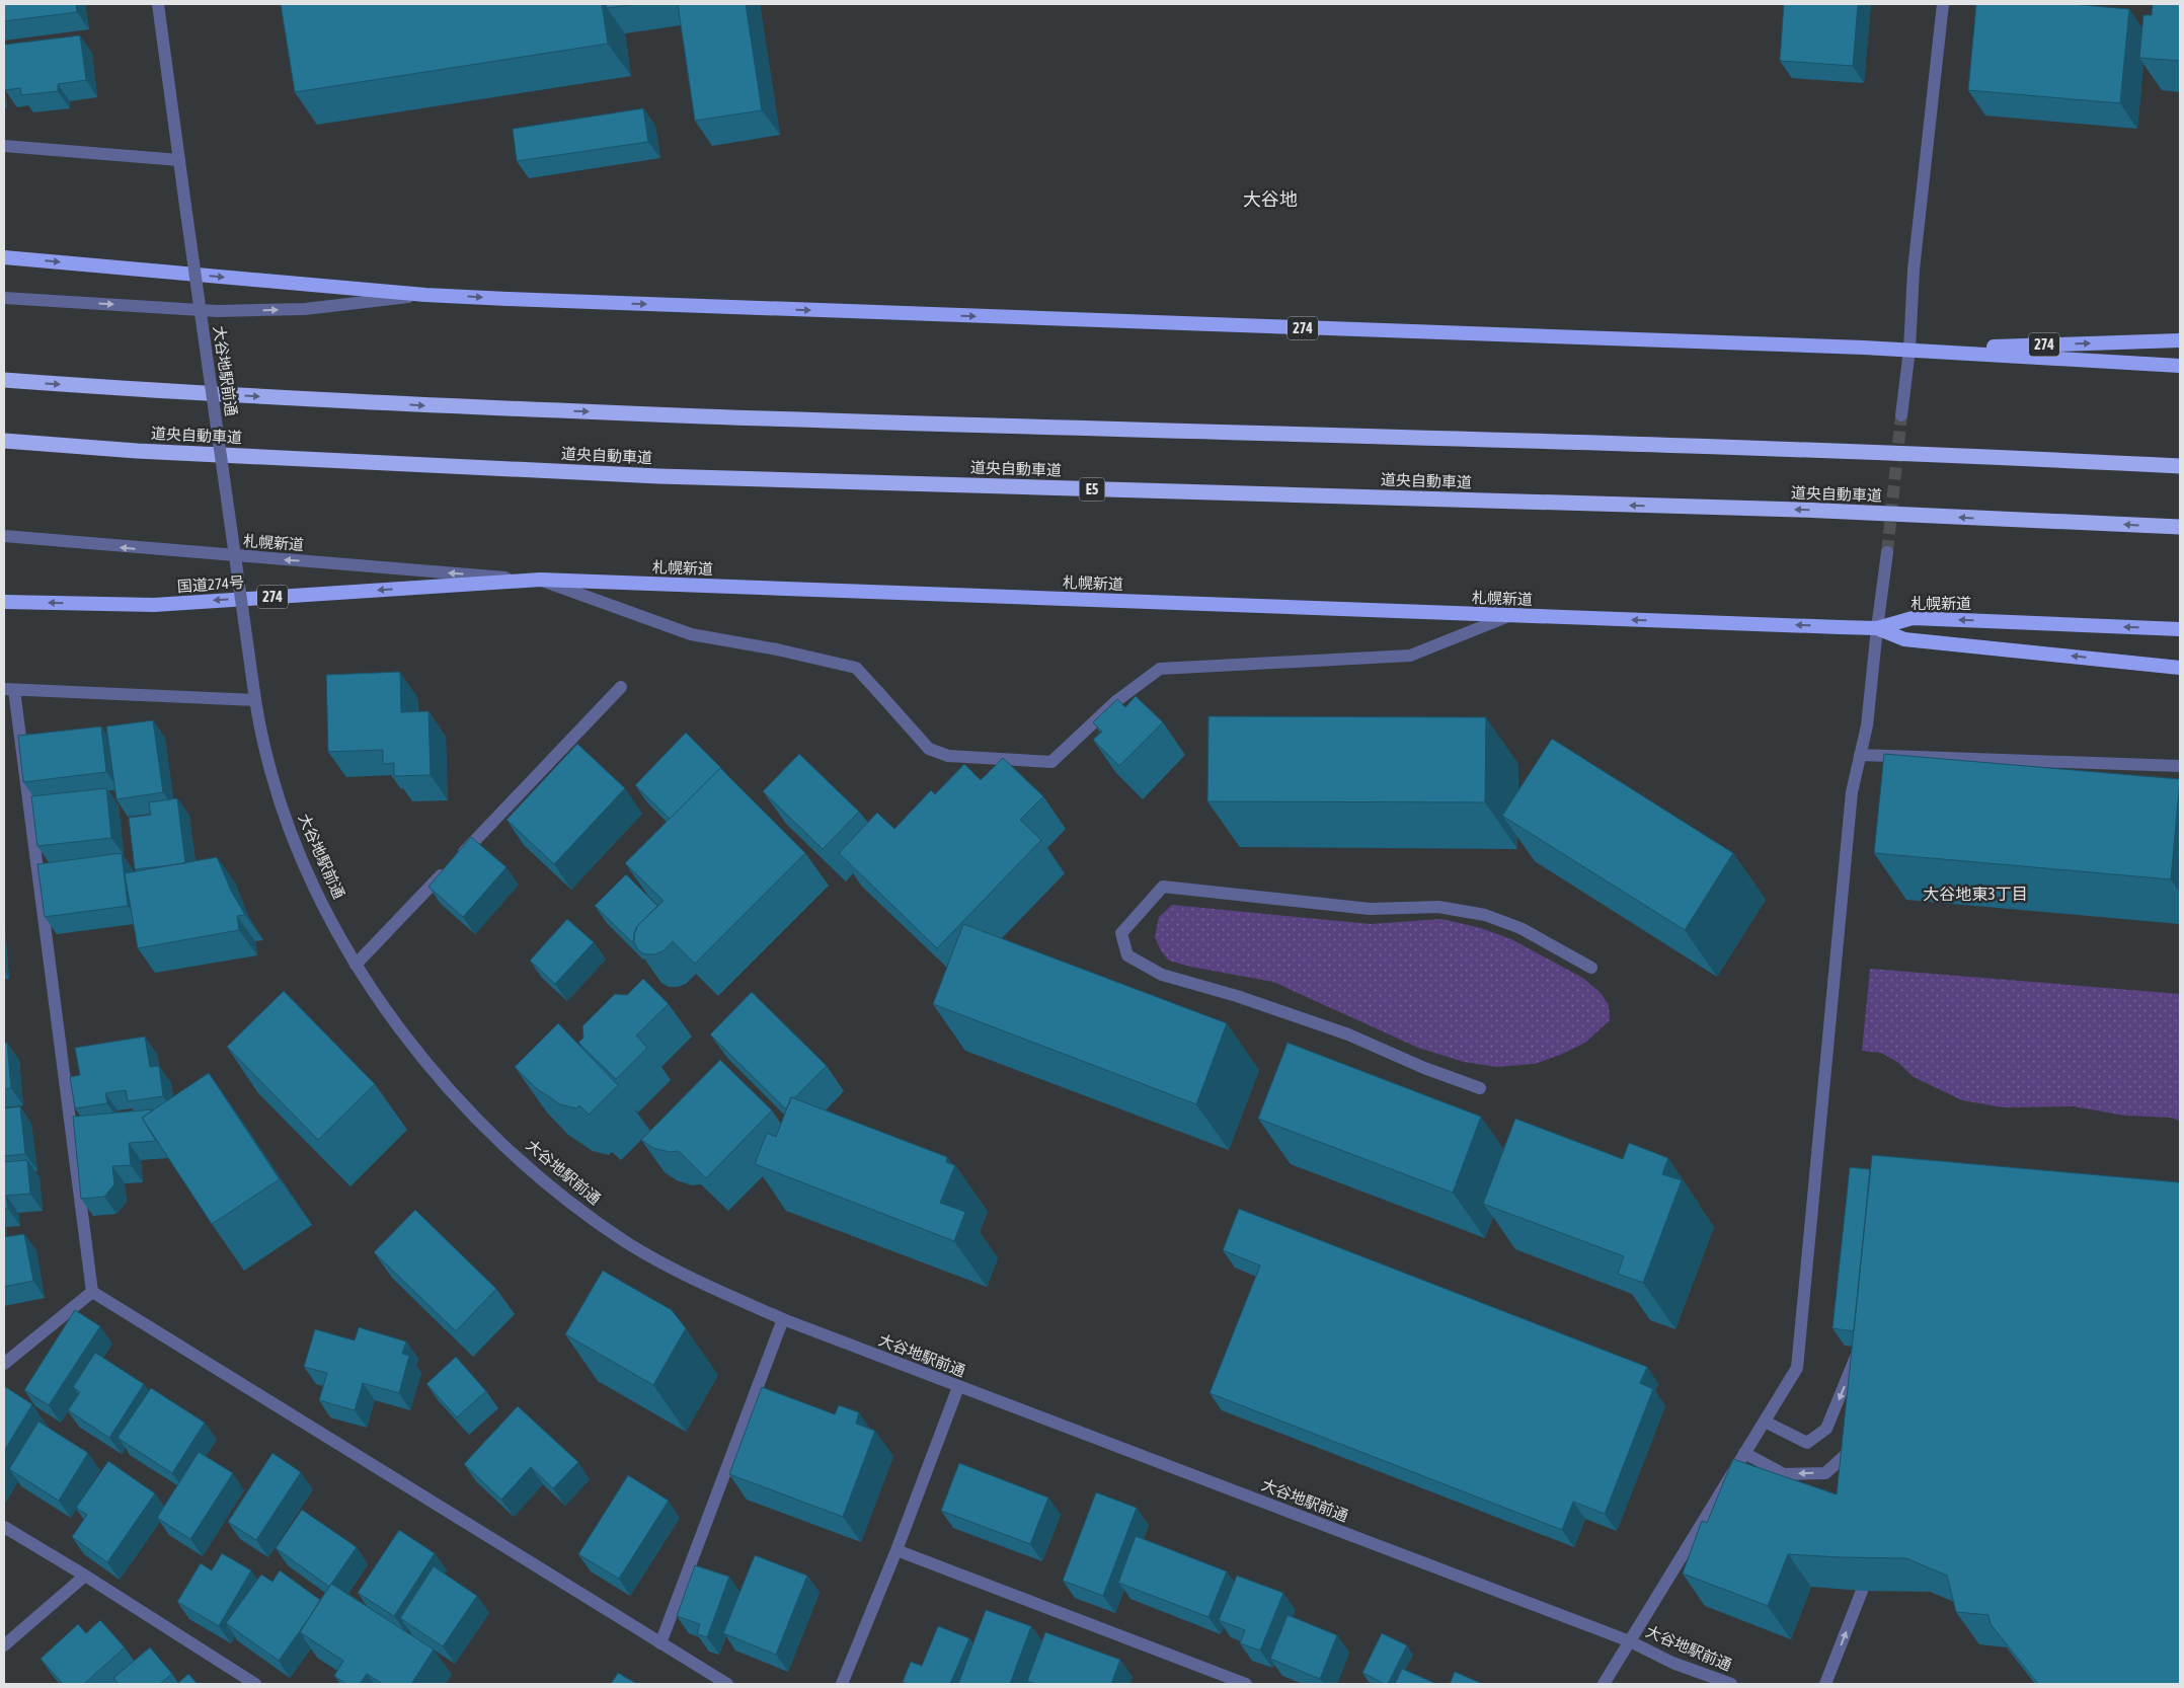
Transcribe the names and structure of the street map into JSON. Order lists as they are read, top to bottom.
{
  "streets": {
    "highway": [
      "274",
      "道央自動車道",
      "E5",
      "札幌新道",
      "国道274号"
    ],
    "street": ["大谷地駅前通"]
  },
  "crossings": [
    ["札幌新道", "国道274号"]
  ],
  "one_way": ["札幌新道", "国道274号"],
  "districts": ["大谷地", "大谷地東3丁目"]
}
